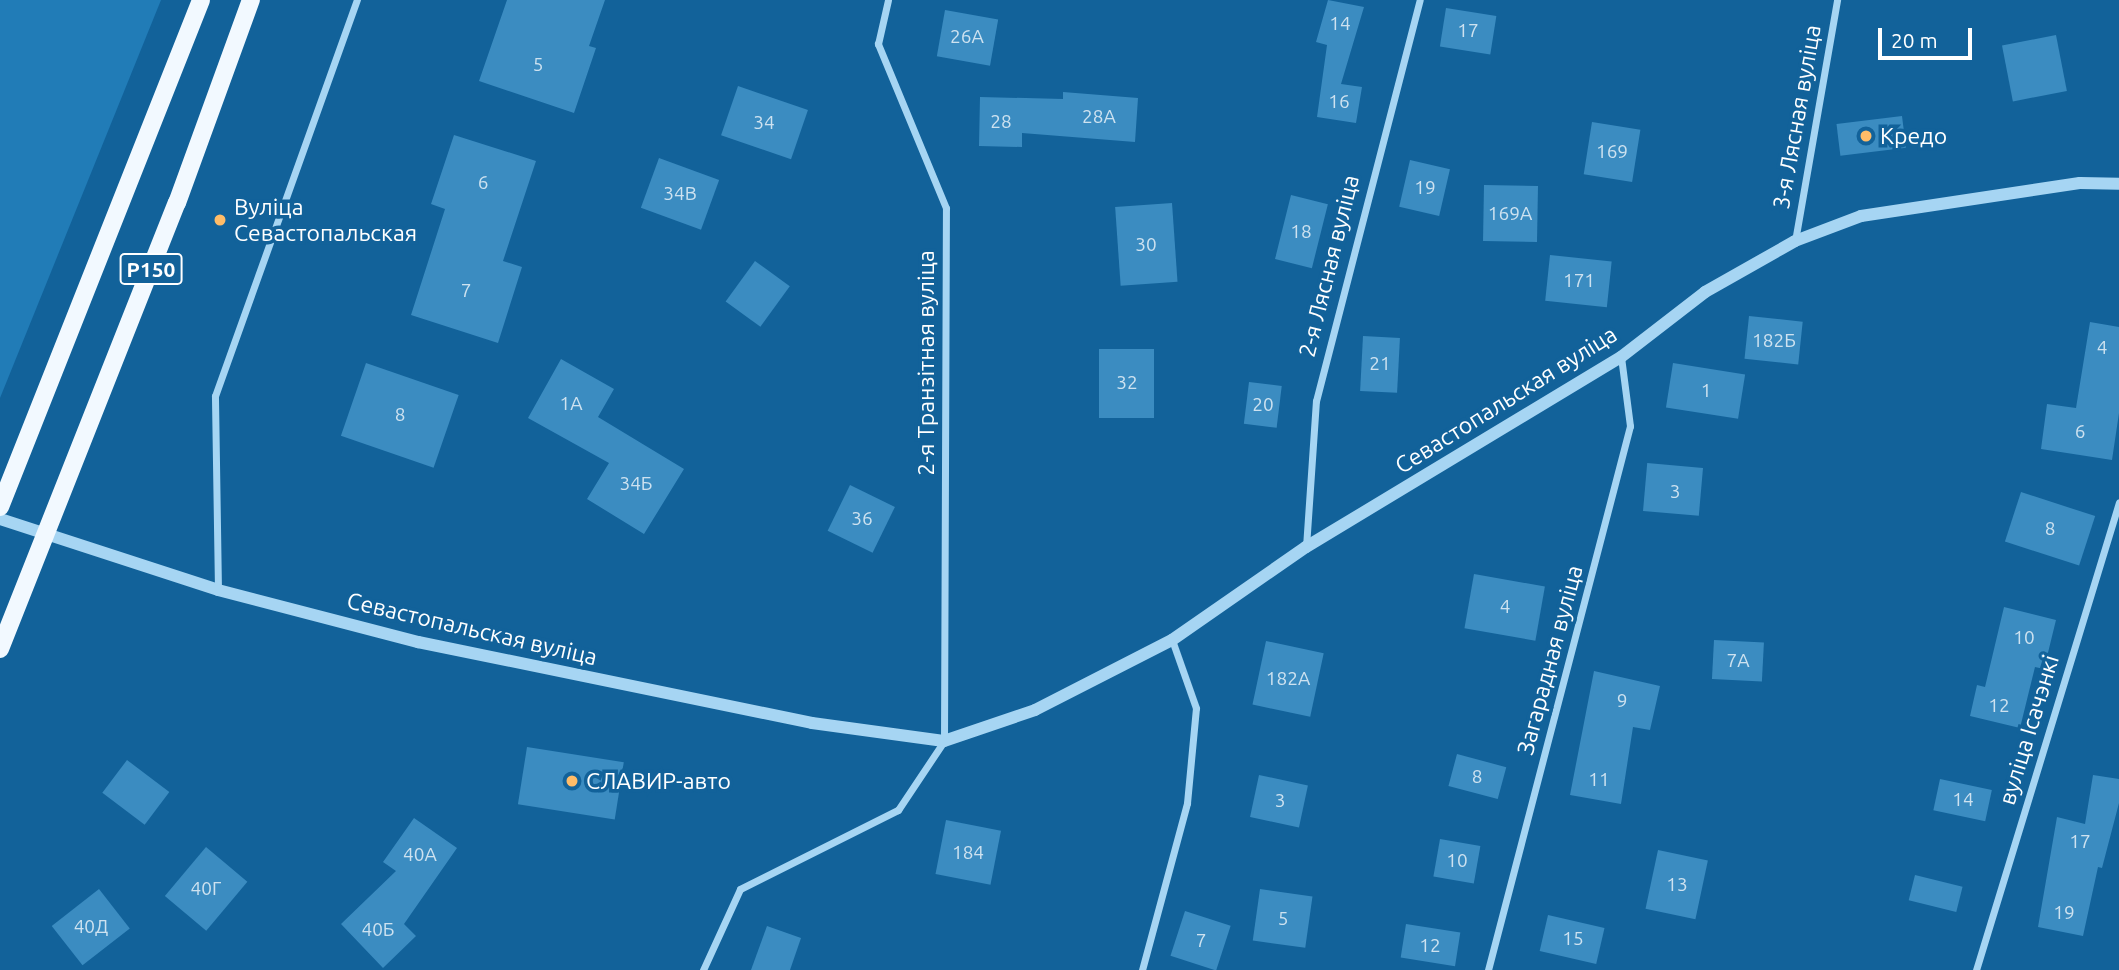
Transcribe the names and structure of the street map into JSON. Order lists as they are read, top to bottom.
{
  "streets": {
    "main road": ["Р150"],
    "street": [
      "3-я Лясная вуліца",
      "2-я Лясная вуліца",
      "2-я Транзітная вуліца",
      "Севастопальская вуліца",
      "Загарадная вуліца",
      "вуліца Ісачэнкі"
    ]
  },
  "crossings": [
    ["3-я Лясная вуліца", "Севастопальская вуліца"],
    ["2-я Лясная вуліца", "Севастопальская вуліца"],
    ["Р150", "Севастопальская вуліца"],
    ["2-я Транзітная вуліца", "Севастопальская вуліца"],
    ["Севастопальская вуліца", "Загарадная вуліца"]
  ],
  "places": ["Кредо", "Вуліца Севастопальская", "СЛАВИР-авто"],
  "house_numbers": [
    "14",
    "17",
    "26А",
    "5",
    "16",
    "28А",
    "28",
    "34",
    "169",
    "6",
    "19",
    "34В",
    "169А",
    "18",
    "30",
    "171",
    "7",
    "182Б",
    "4",
    "21",
    "32",
    "1",
    "1А",
    "20",
    "8",
    "6",
    "34Б",
    "3",
    "36",
    "8",
    "4",
    "10",
    "7А",
    "182А",
    "9",
    "12",
    "8",
    "11",
    "14",
    "3",
    "17",
    "184",
    "40А",
    "10",
    "13",
    "40Г",
    "19",
    "5",
    "40Д",
    "40Б",
    "15",
    "7",
    "12"
  ],
  "scale_bar": "20 m"
}
